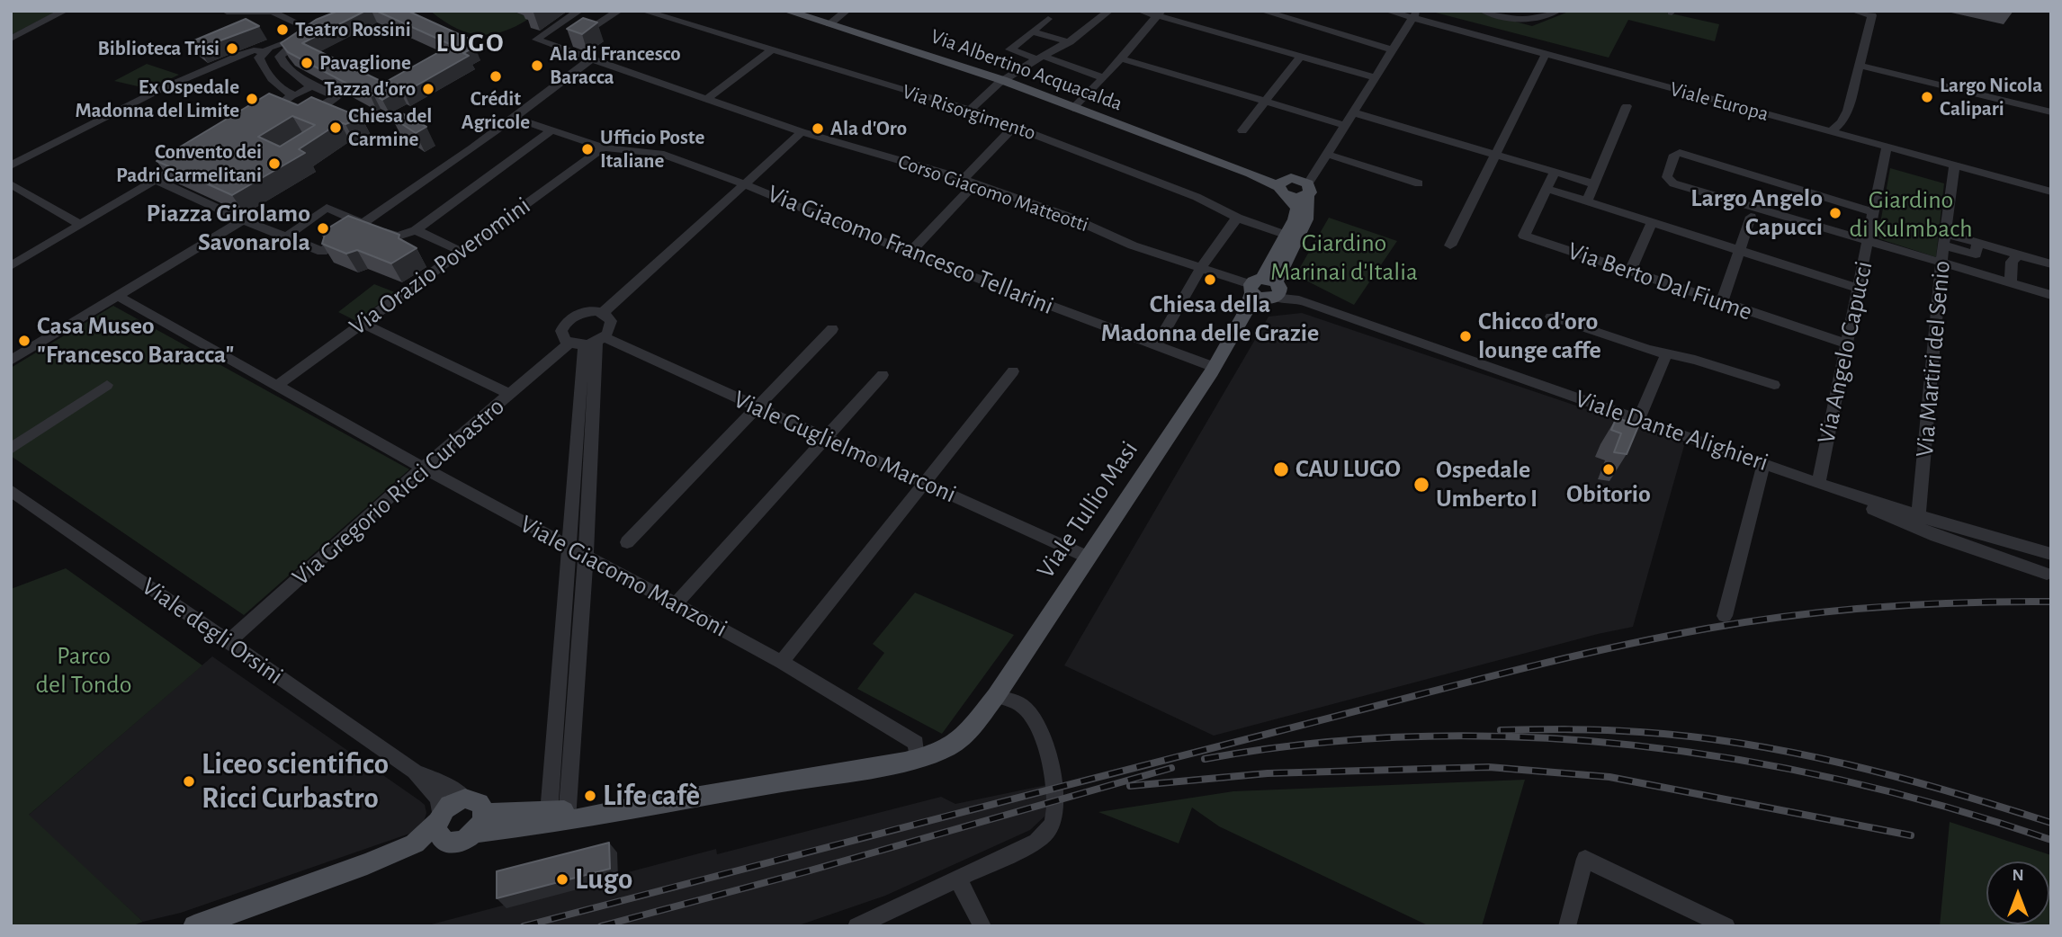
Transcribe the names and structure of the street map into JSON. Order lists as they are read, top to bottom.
{
  "streets": {
    "main road": ["Via Albertino Acquacalda", "Viale Tullio Masi"],
    "street": [
      "Viale Europa",
      "Via Risorgimento",
      "Corso Giacomo Matteotti",
      "Via Giacomo Francesco Tellarini",
      "Via Orazio Poveromini",
      "Via Berto Dal Fiume",
      "Via Angelo Capucci",
      "Via Martiri del Senio",
      "Viale Dante Alighieri",
      "Viale Guglielmo Marconi",
      "Via Gregorio Ricci Curbastro",
      "Viale Giacomo Manzoni",
      "Viale degli Orsini"
    ]
  },
  "crossings": [
    ["Viale Europa", "Via Angelo Capucci"],
    ["Viale Europa", "Via Martiri del Senio"],
    ["Via Risorgimento", "Viale Tullio Masi"],
    ["Corso Giacomo Matteotti", "Viale Dante Alighieri"],
    ["Corso Giacomo Matteotti", "Viale Tullio Masi"],
    ["Via Giacomo Francesco Tellarini", "Via Orazio Poveromini"],
    ["Via Giacomo Francesco Tellarini", "Viale Tullio Masi"],
    ["Via Orazio Poveromini", "Viale Giacomo Manzoni"],
    ["Via Berto Dal Fiume", "Via Angelo Capucci"],
    ["Via Angelo Capucci", "Viale Dante Alighieri"],
    ["Via Martiri del Senio", "Viale Dante Alighieri"],
    ["Viale Dante Alighieri", "Viale Tullio Masi"],
    ["Viale Guglielmo Marconi", "Via Gregorio Ricci Curbastro"],
    ["Viale Guglielmo Marconi", "Viale Tullio Masi"],
    ["Via Gregorio Ricci Curbastro", "Viale Giacomo Manzoni"],
    ["Via Gregorio Ricci Curbastro", "Viale degli Orsini"],
    ["Viale Tullio Masi", "Viale Giacomo Manzoni"]
  ],
  "districts": ["LUGO"],
  "parks": ["Giardino di Kulmbach", "Giardino Marinai d'Italia", "Parco del Tondo"],
  "places": [
    "Teatro Rossini",
    "Biblioteca Trisi",
    "Pavaglione",
    "Ala di Francesco Baracca",
    "Crédit Agricole",
    "Tazza d'oro",
    "Largo Nicola Calipari",
    "Ex Ospedale Madonna del Limite",
    "Chiesa del Carmine",
    "Ala d'Oro",
    "Ufficio Poste Italiane",
    "Convento dei Padri Carmelitani",
    "Largo Angelo Capucci",
    "Piazza Girolamo Savonarola",
    "Chiesa della Madonna delle Grazie",
    "Chicco d'oro lounge caffe",
    "Casa Museo \"Francesco Baracca\"",
    "CAU LUGO",
    "Obitorio",
    "Ospedale Umberto I",
    "Liceo scientifico Ricci Curbastro",
    "Life cafè",
    "Lugo"
  ],
  "north": "top"
}
